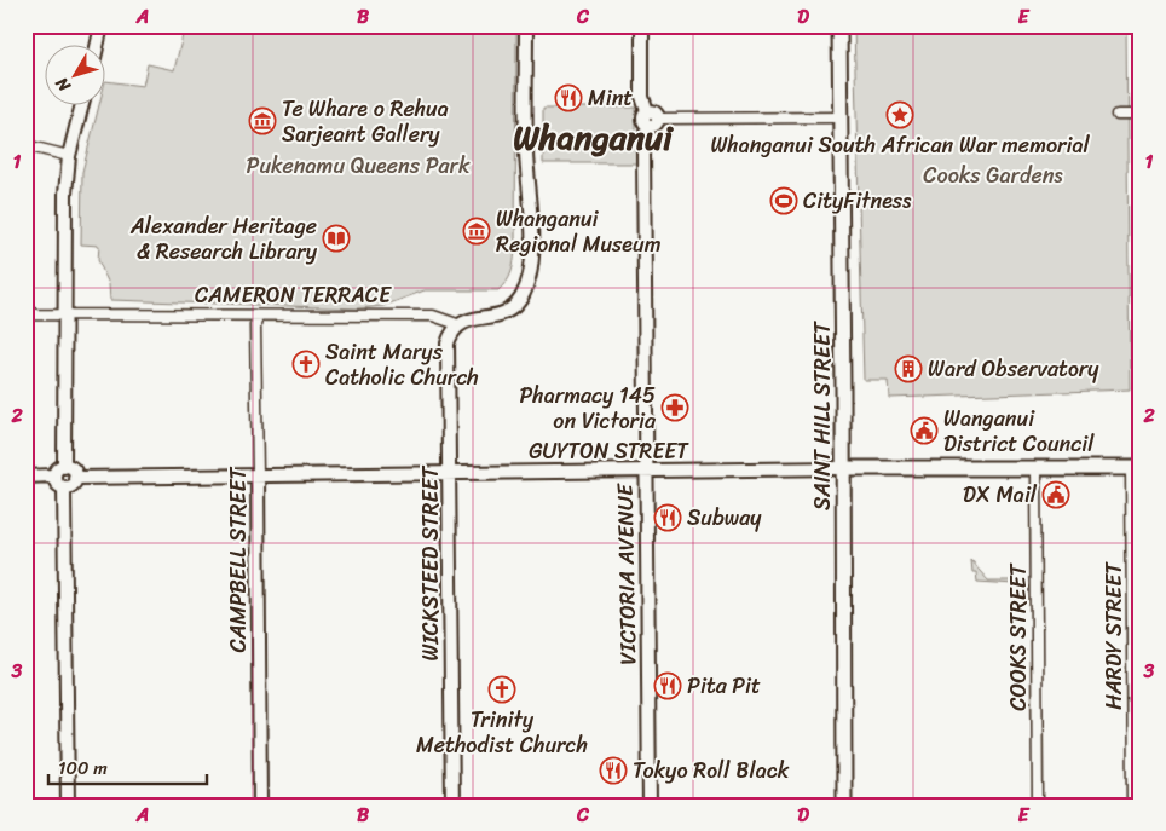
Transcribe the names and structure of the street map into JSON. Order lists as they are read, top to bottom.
{
  "streets": {
    "main road": ["SAINT HILL STREET", "GUYTON STREET"],
    "street": [
      "CAMERON TERRACE",
      "CAMPBELL STREET",
      "WICKSTEED STREET",
      "VICTORIA AVENUE",
      "HARDY STREET",
      "COOKS STREET"
    ]
  },
  "crossings": [
    ["CAMERON TERRACE", "CAMPBELL STREET"],
    ["CAMERON TERRACE", "WICKSTEED STREET"],
    ["SAINT HILL STREET", "GUYTON STREET"],
    ["GUYTON STREET", "CAMPBELL STREET"],
    ["GUYTON STREET", "WICKSTEED STREET"],
    ["GUYTON STREET", "VICTORIA AVENUE"],
    ["GUYTON STREET", "HARDY STREET"],
    ["GUYTON STREET", "COOKS STREET"]
  ],
  "districts": ["Whanganui"],
  "parks": ["Pukenamu Queens Park", "Cooks Gardens"],
  "places": {
    "restaurant": [
      "Mint",
      "Subway",
      "Pita Pit",
      "Tokyo Roll Black"
    ],
    "place": ["Whanganui South African War memorial"],
    "museum": ["Te Whare o Rehua Sarjeant Gallery", "Whanganui Regional Museum"],
    "sports": ["CityFitness"],
    "library": ["Alexander Heritage & Research Library"],
    "church": ["Saint Marys Catholic Church", "Trinity Methodist Church"],
    "building": ["Ward Observatory"],
    "pharmacy": ["Pharmacy 145 on Victoria"],
    "public building": ["Wanganui District Council", "DX Mail"]
  },
  "scale_bar": "100 m",
  "north": "bottom left",
  "grid": {
    "columns": [
      "A",
      "B",
      "C",
      "D",
      "E"
    ],
    "rows": ["1", "2", "3"]
  }
}
